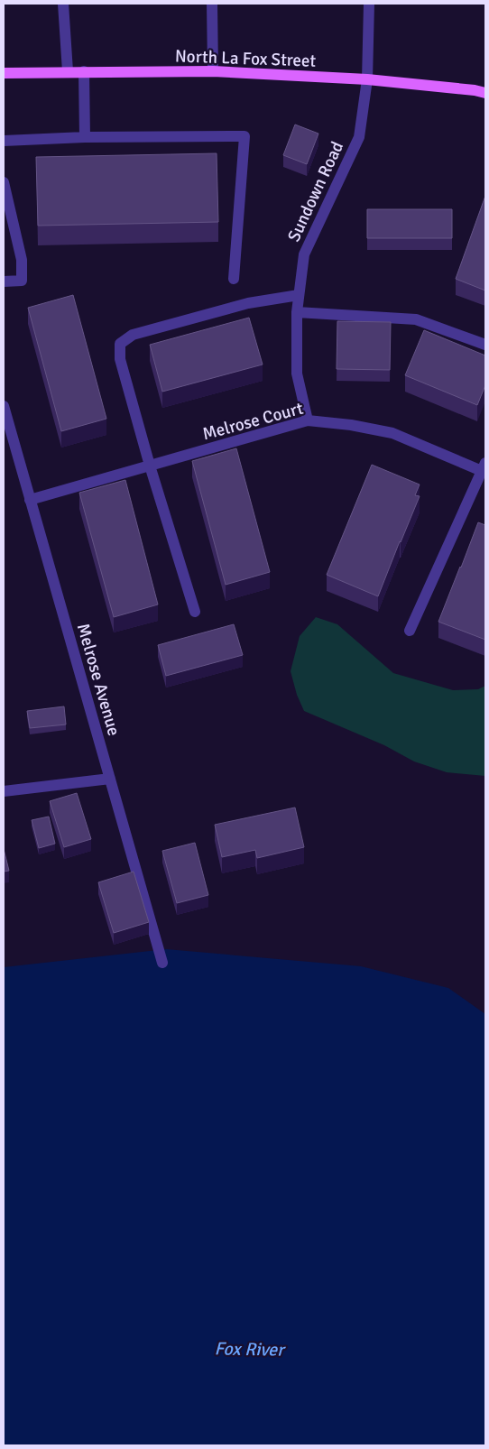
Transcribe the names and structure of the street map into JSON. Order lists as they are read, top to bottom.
{
  "streets": {
    "main road": ["North La Fox Street"],
    "street": ["Sundown Road", "Melrose Court", "Melrose Avenue"]
  },
  "crossings": [
    ["North La Fox Street", "Sundown Road"],
    ["Sundown Road", "Melrose Court"],
    ["Melrose Court", "Melrose Avenue"]
  ],
  "water": ["Fox River"]
}
